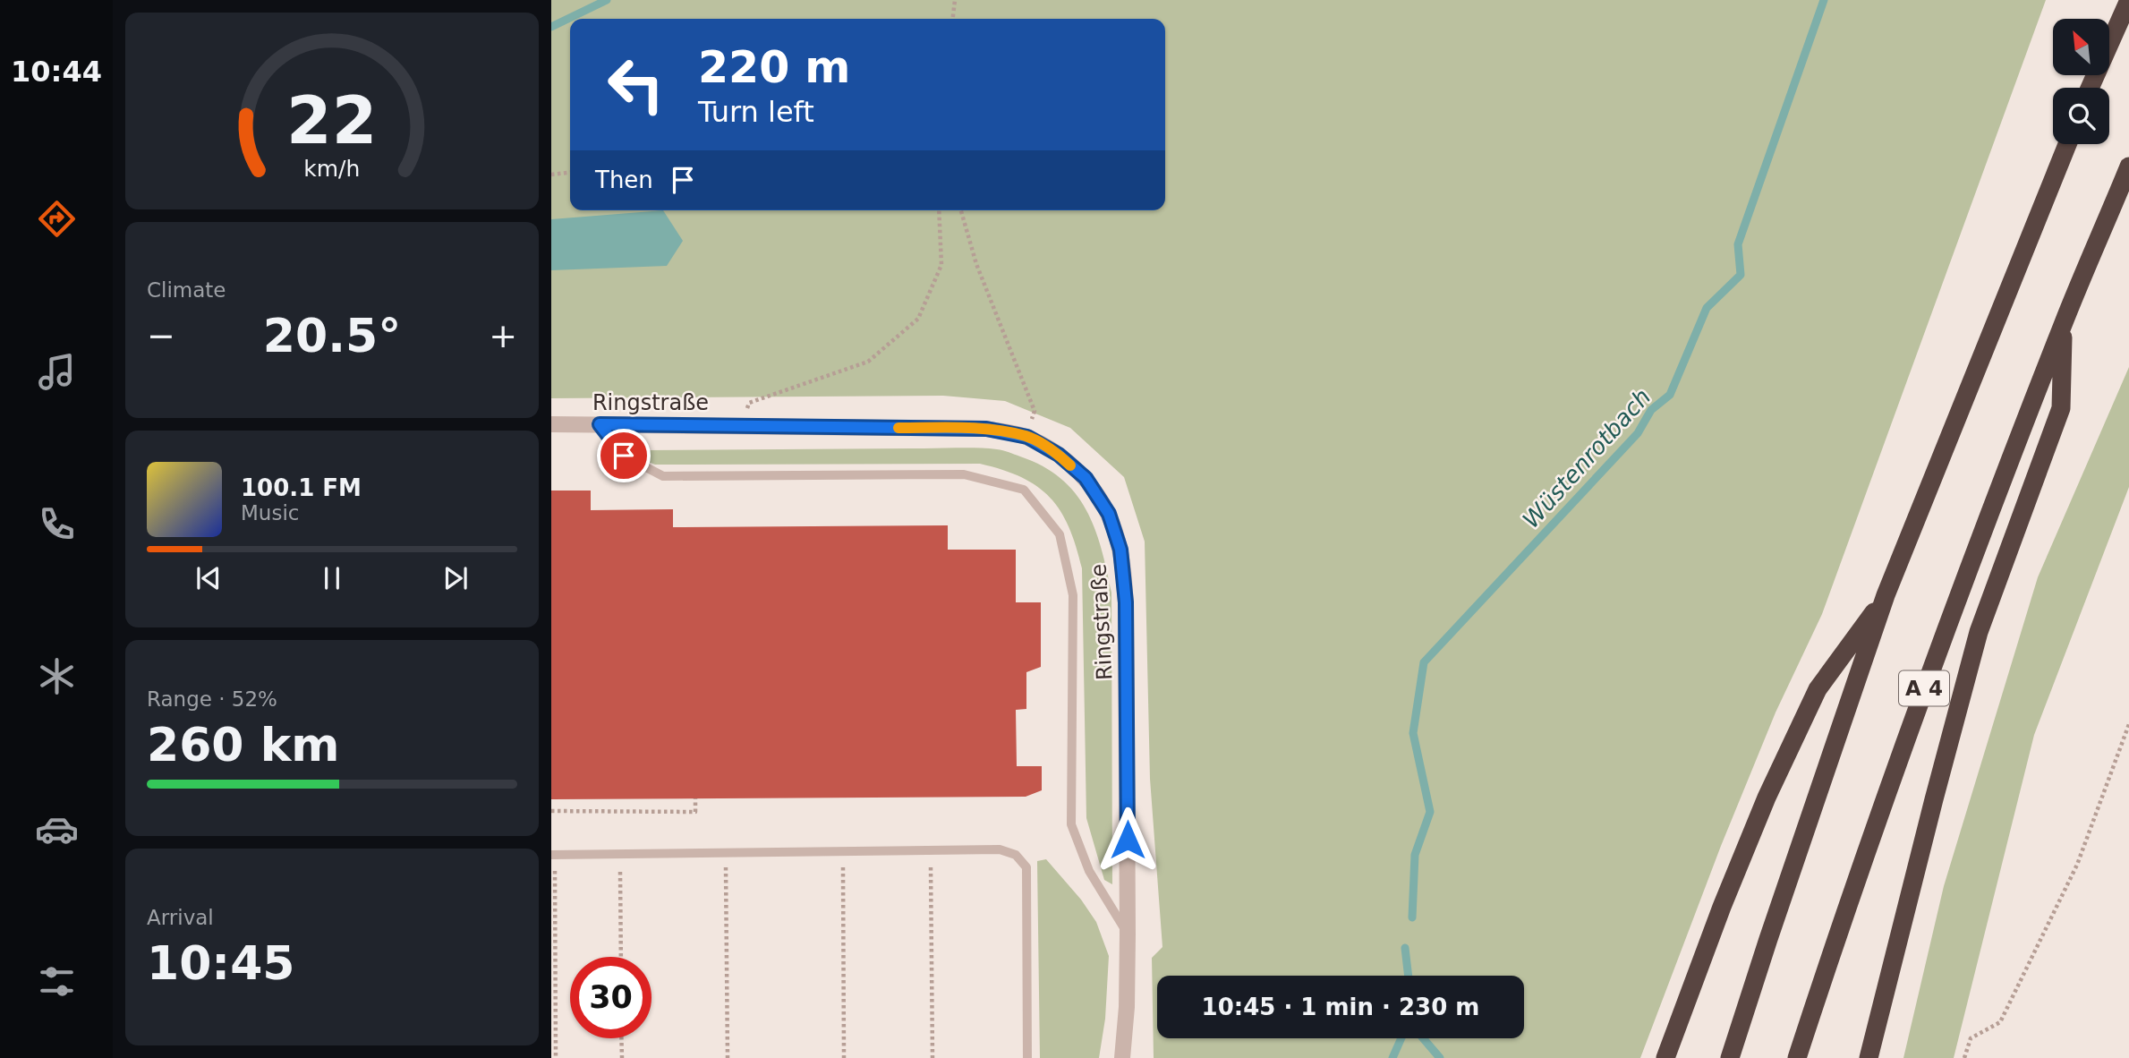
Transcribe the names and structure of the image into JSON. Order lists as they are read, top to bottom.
{
  "streets": {
    "highway": ["A 4"],
    "street": ["Ringstraße"]
  },
  "water": ["Wüstenrotbach"],
  "north": "top left",
  "page": {
    "tabs": "10:44",
    "turn": ["220 m", "Turn left"],
    "then": "Then",
    "tile": [
      "Climate",
      ["Range · 52%", "260 km"],
      ["Arrival", "10:45"]
    ],
    "heat": ["−", "20.5°", "+"],
    "song": ["100.1 FM", "Music"],
    "limit": "30",
    "trip": "10:45 · 1 min · 230 m",
    "gauge": ["22", "km/h"]
  }
}
